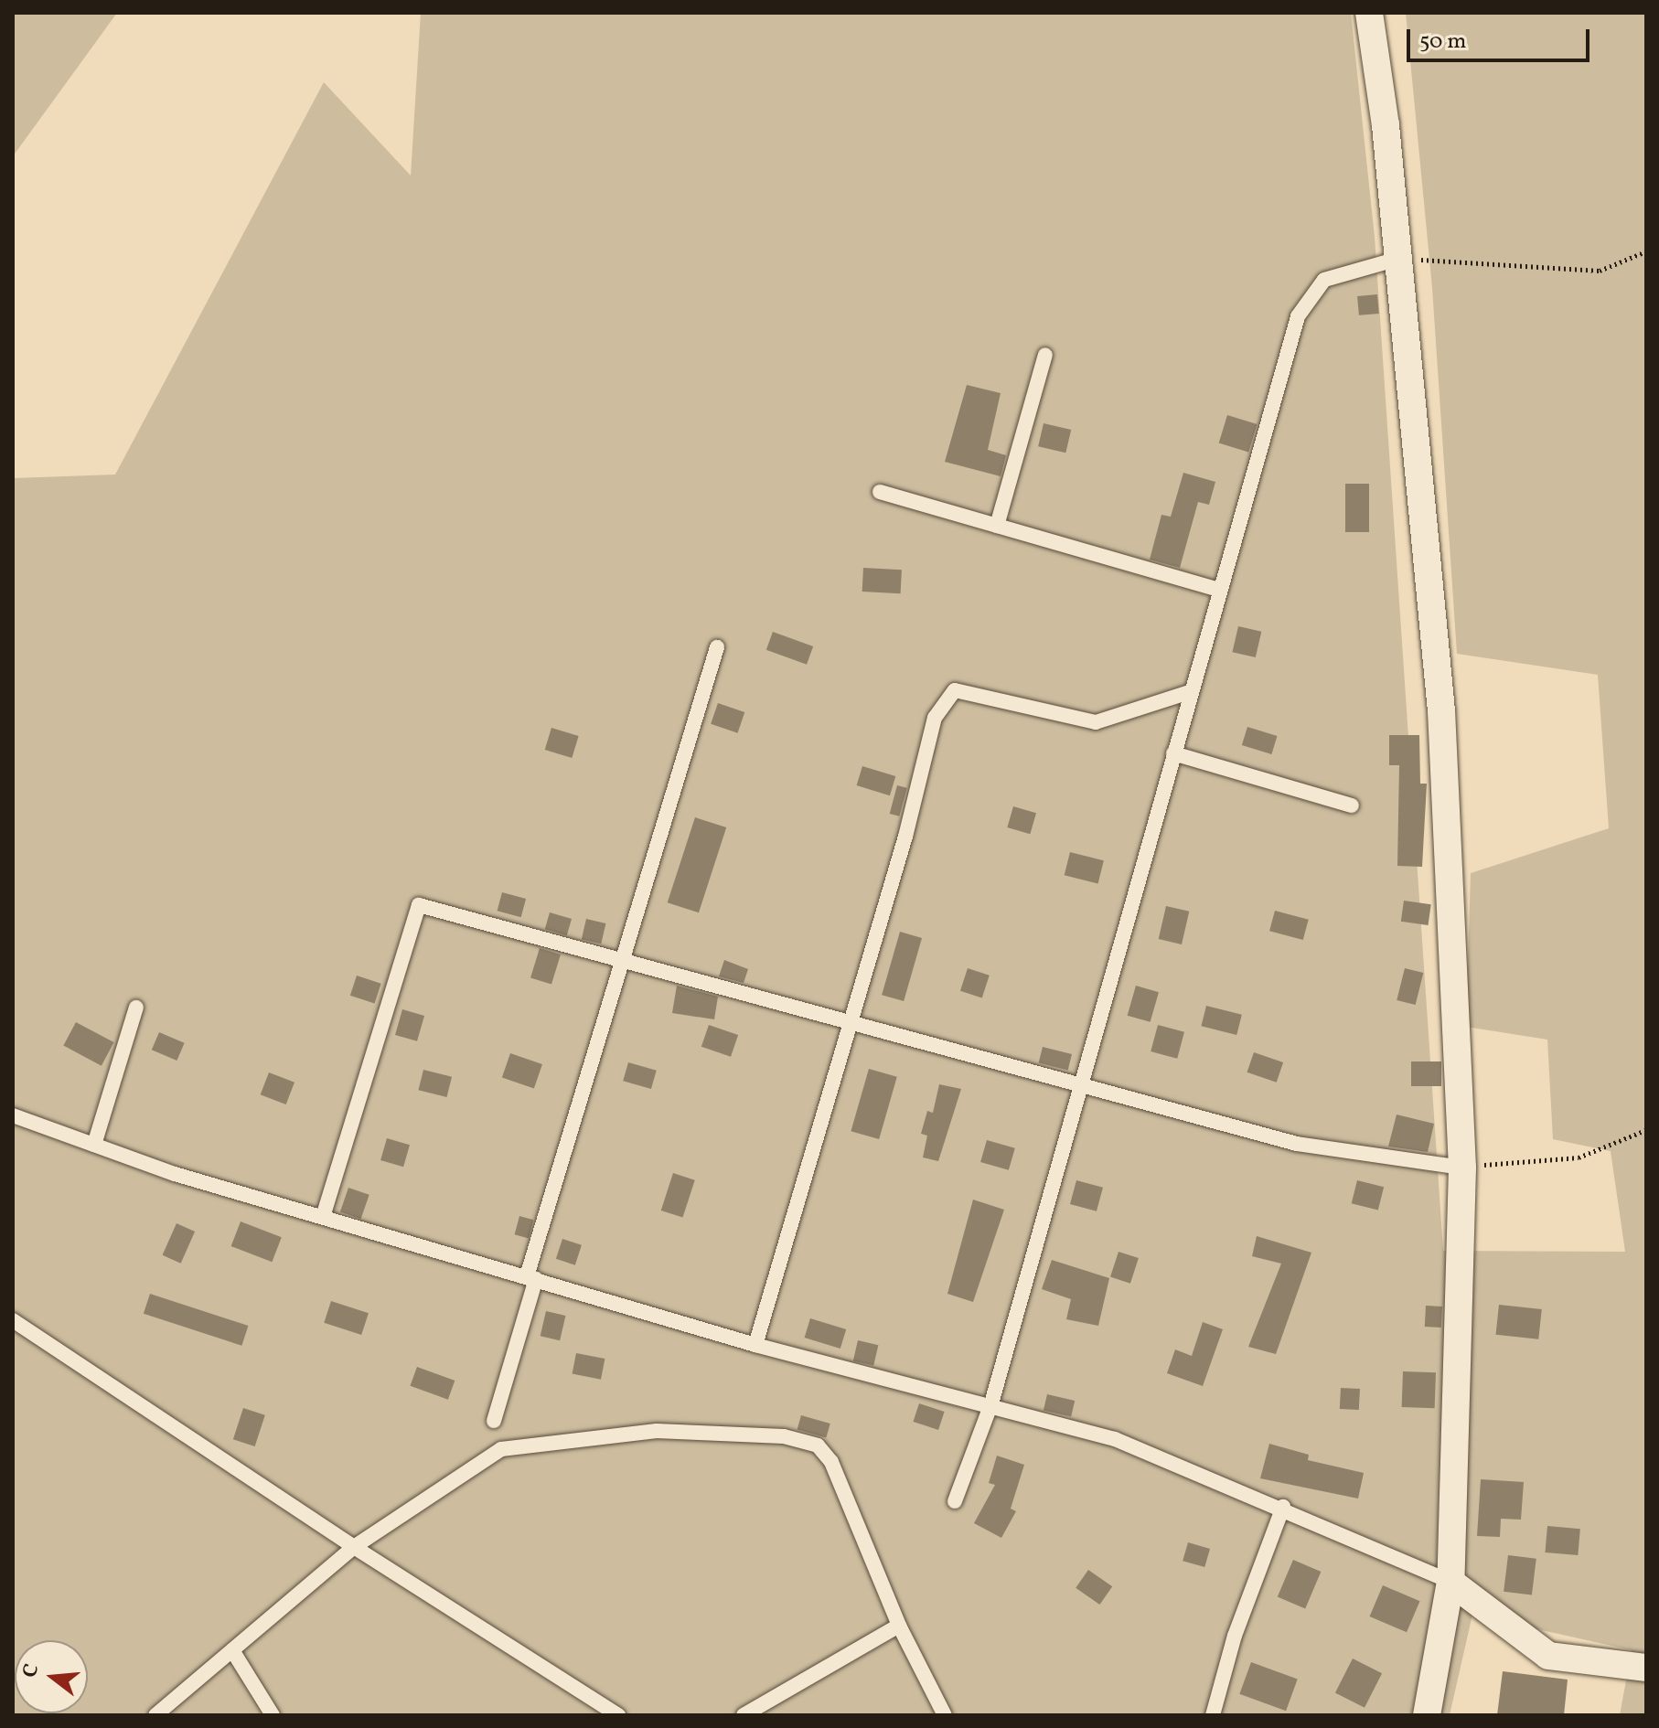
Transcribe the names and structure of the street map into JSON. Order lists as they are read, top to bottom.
{
  "scale_bar": "50 m",
  "north": "left"
}
